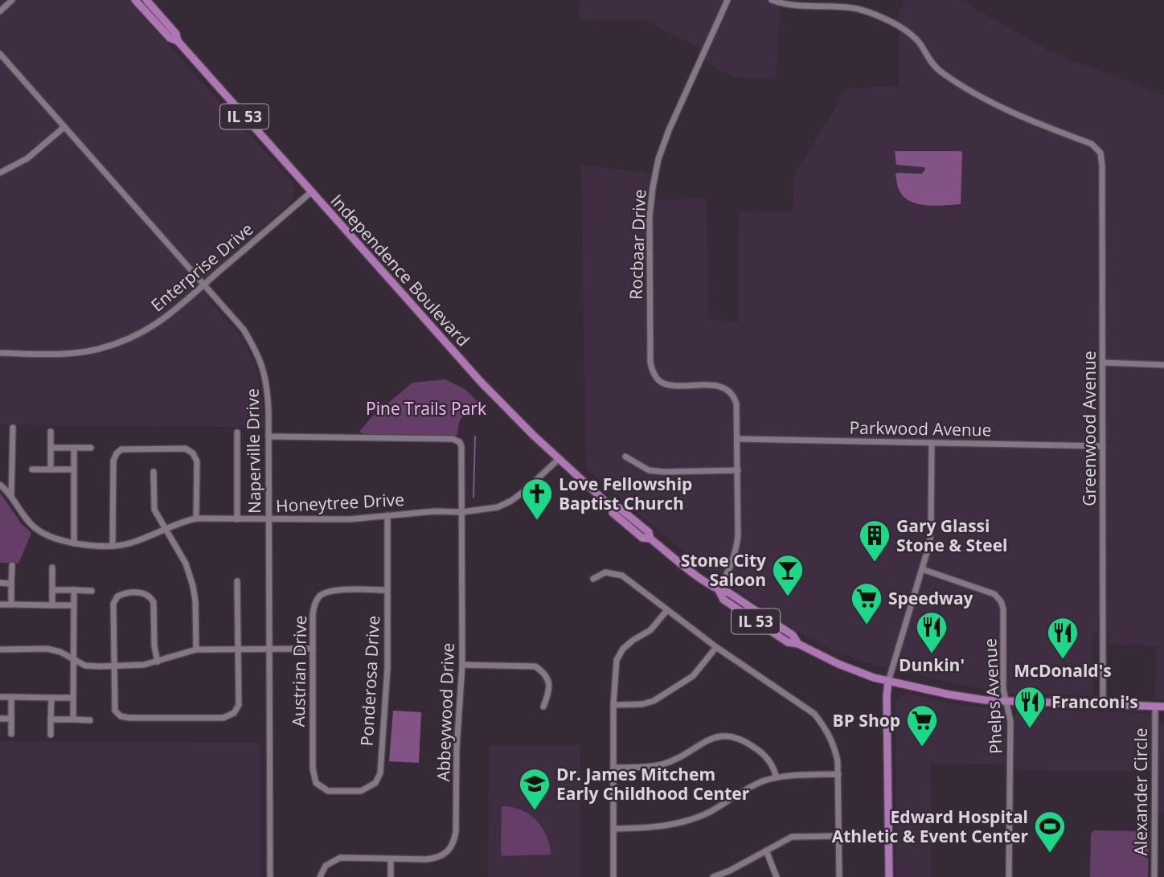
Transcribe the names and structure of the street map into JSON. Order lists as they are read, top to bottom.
{
  "streets": {
    "main road": ["IL 53", "Independence Boulevard"],
    "street": [
      "Rocbaar Drive",
      "Enterprise Drive",
      "Parkwood Avenue",
      "Greenwood Avenue",
      "Naperville Drive",
      "Honeytree Drive",
      "Austrian Drive",
      "Ponderosa Drive",
      "Phelps Avenue",
      "Abbeywood Drive",
      "Alexander Circle"
    ]
  },
  "crossings": [
    ["Rocbaar Drive", "Parkwood Avenue"],
    ["Enterprise Drive", "Independence Boulevard"],
    ["Enterprise Drive", "Naperville Drive"],
    ["Independence Boulevard", "Greenwood Avenue"],
    ["Independence Boulevard", "Honeytree Drive"],
    ["Independence Boulevard", "Phelps Avenue"],
    ["Independence Boulevard", "Alexander Circle"],
    ["Parkwood Avenue", "Greenwood Avenue"],
    ["Naperville Drive", "Honeytree Drive"],
    ["Naperville Drive", "Abbeywood Drive"],
    ["Honeytree Drive", "Ponderosa Drive"],
    ["Honeytree Drive", "Abbeywood Drive"],
    ["Austrian Drive", "Ponderosa Drive"]
  ],
  "parks": ["Pine Trails Park"],
  "places": {
    "church": ["Love Fellowship Baptist Church"],
    "building": ["Gary Glassi Stone & Steel"],
    "bar": ["Stone City Saloon"],
    "supermarket": ["Speedway", "BP Shop"],
    "restaurant": ["Dunkin'", "McDonald's", "Franconi's"],
    "school or university": ["Dr. James Mitchem Early Childhood Center"],
    "sports": ["Edward Hospital Athletic & Event Center"]
  }
}
